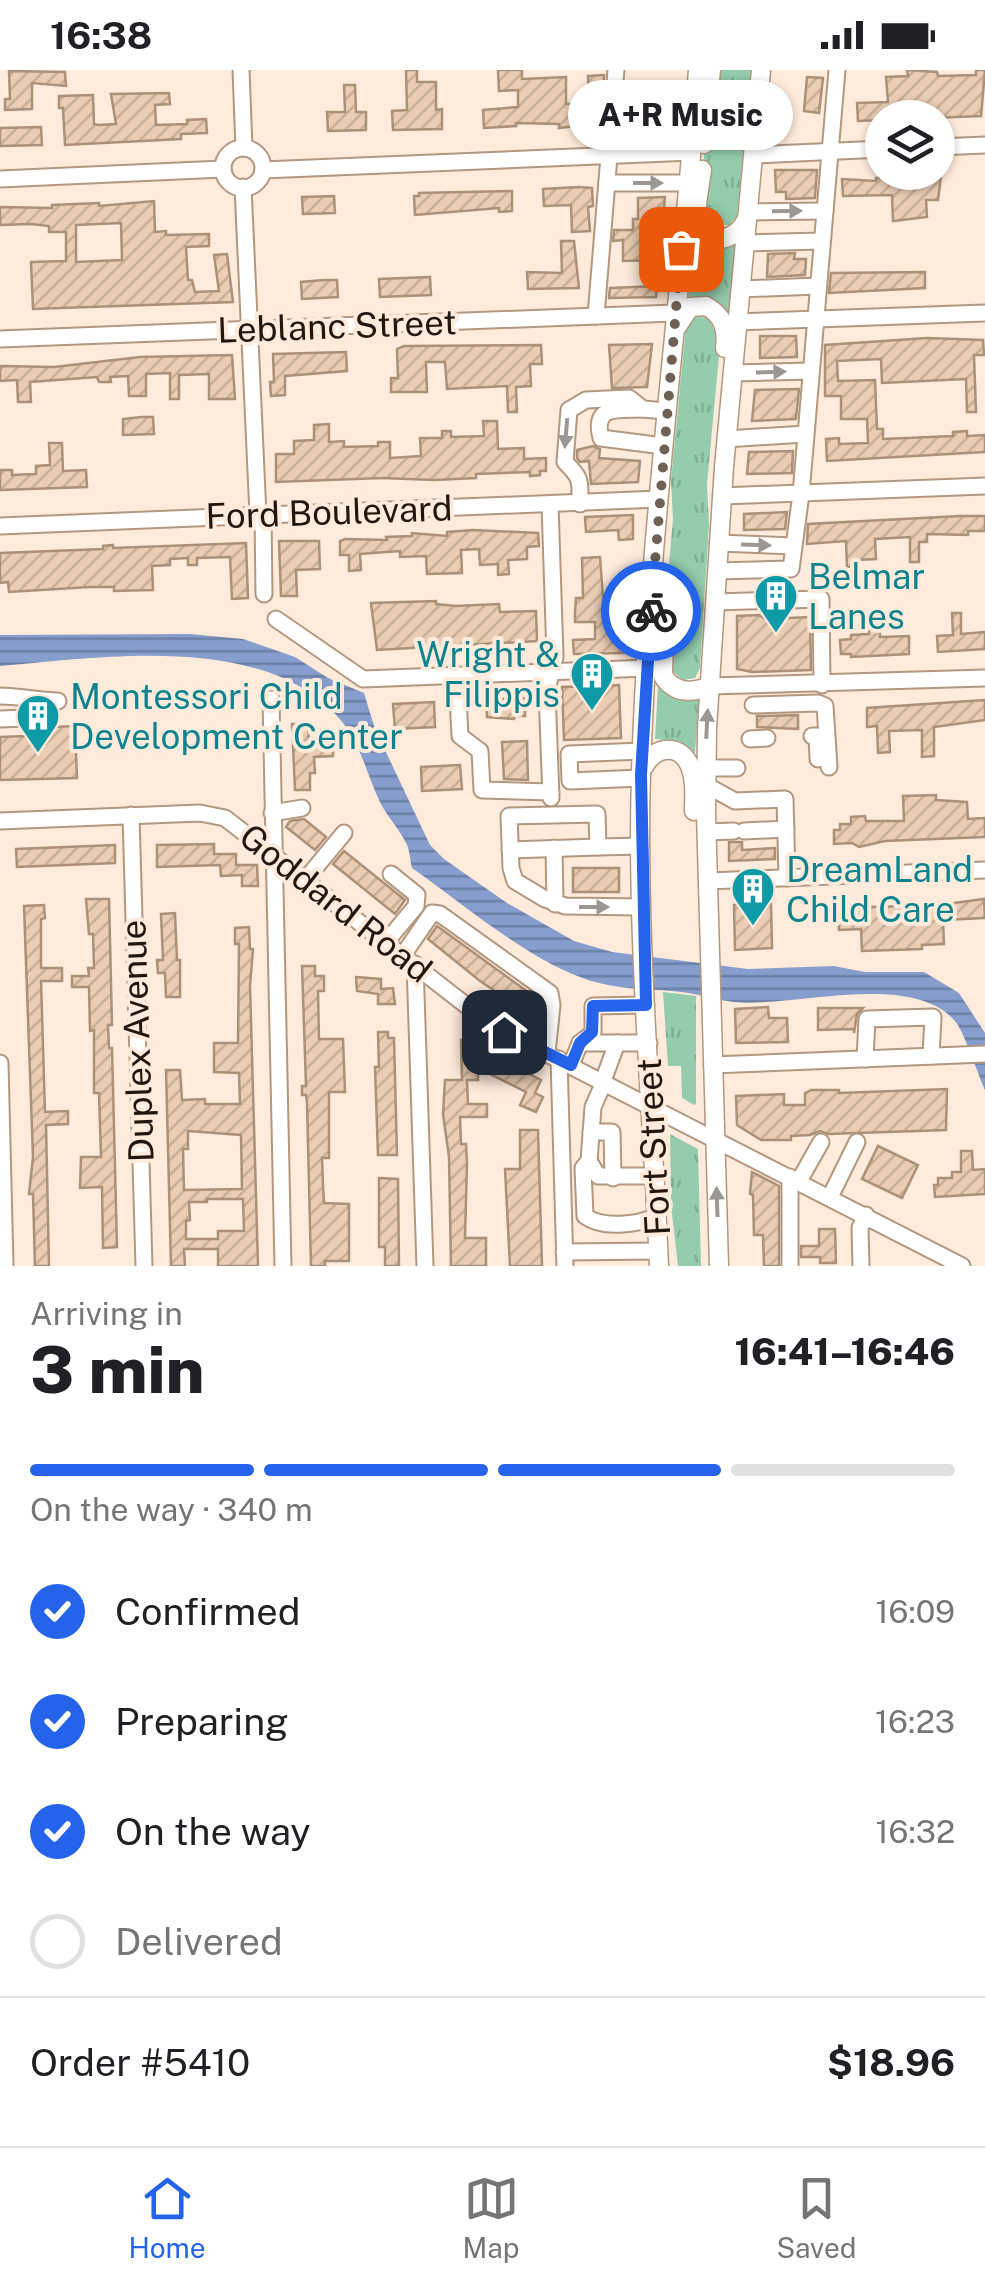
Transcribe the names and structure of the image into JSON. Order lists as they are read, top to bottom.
{
  "streets": {
    "main road": ["Fort Street"],
    "street": [
      "Leblanc Street",
      "Ford Boulevard",
      "Goddard Road",
      "Duplex Avenue"
    ]
  },
  "crossings": [
    ["Leblanc Street", "Fort Street"],
    ["Ford Boulevard", "Fort Street"],
    ["Goddard Road", "Duplex Avenue"],
    ["Goddard Road", "Fort Street"]
  ],
  "places": {
    "other": ["A+R Music"],
    "building": [
      "Belmar Lanes",
      "Wright & Filippis",
      "Montessori Child Development Center",
      "DreamLand Child Care"
    ]
  },
  "page": {
    "status": "16:38",
    "bubble": "A+R Music",
    "heading": ["3 min", "Arriving in", "16:41–16:46"],
    "panel": ["Order #5410", "$18.96"],
    "bar": "On the way · 340 m",
    "list": [
      ["Confirmed", "16:09"],
      ["Preparing", "16:23"],
      ["On the way", "16:32"],
      "Delivered"
    ],
    "tabs": ["Home", "Map", "Saved"]
  }
}
